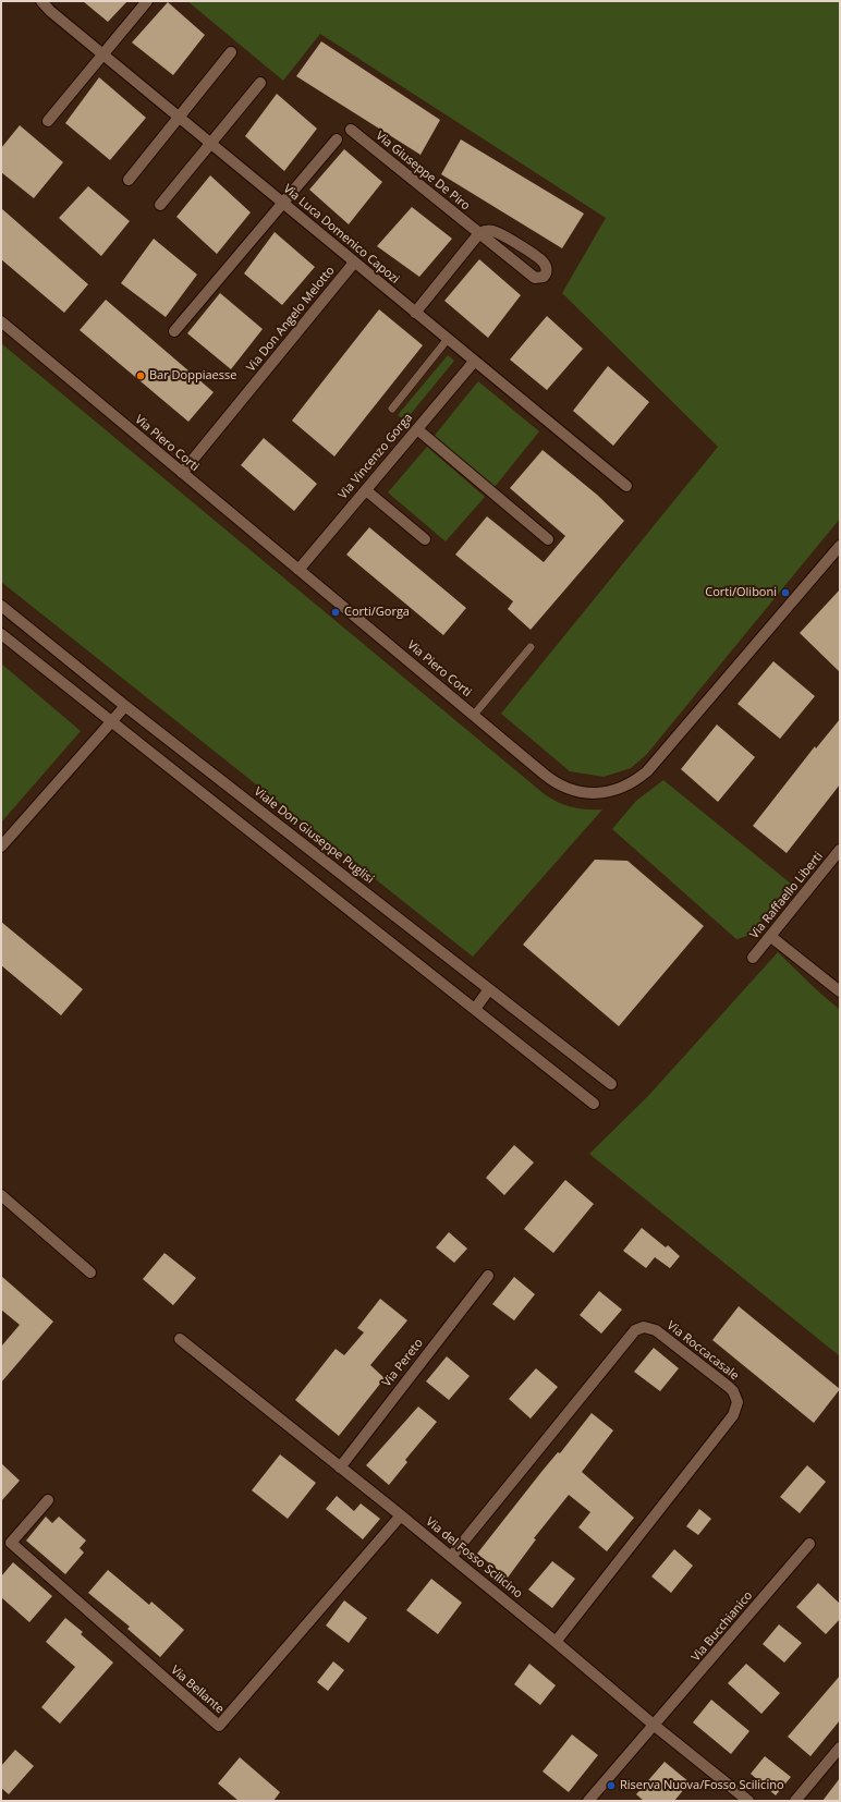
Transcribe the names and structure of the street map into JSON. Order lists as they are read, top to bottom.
{
  "streets": {
    "street": [
      "Via Giuseppe De Piro",
      "Via Luca Domenico Capozi",
      "Via Don Angelo Melotto",
      "Via Piero Corti",
      "Via Vincenzo Gorga",
      "Viale Don Giuseppe Puglisi",
      "Via Raffaello Liberti",
      "Via Roccacasale",
      "Via Pereto",
      "Via del Fosso Scilicino",
      "Via Bucchianico",
      "Via Bellante"
    ]
  },
  "crossings": [
    ["Via Luca Domenico Capozi", "Via Don Angelo Melotto"],
    ["Via Luca Domenico Capozi", "Via Vincenzo Gorga"],
    ["Via Don Angelo Melotto", "Via Piero Corti"],
    ["Via Piero Corti", "Via Vincenzo Gorga"],
    ["Via Roccacasale", "Via del Fosso Scilicino"],
    ["Via Pereto", "Via del Fosso Scilicino"],
    ["Via del Fosso Scilicino", "Via Bucchianico"],
    ["Via del Fosso Scilicino", "Via Bellante"]
  ],
  "places": [
    "Bar Doppiaesse",
    "Corti/Oliboni",
    "Corti/Gorga",
    "Riserva Nuova/Fosso Scilicino"
  ]
}
